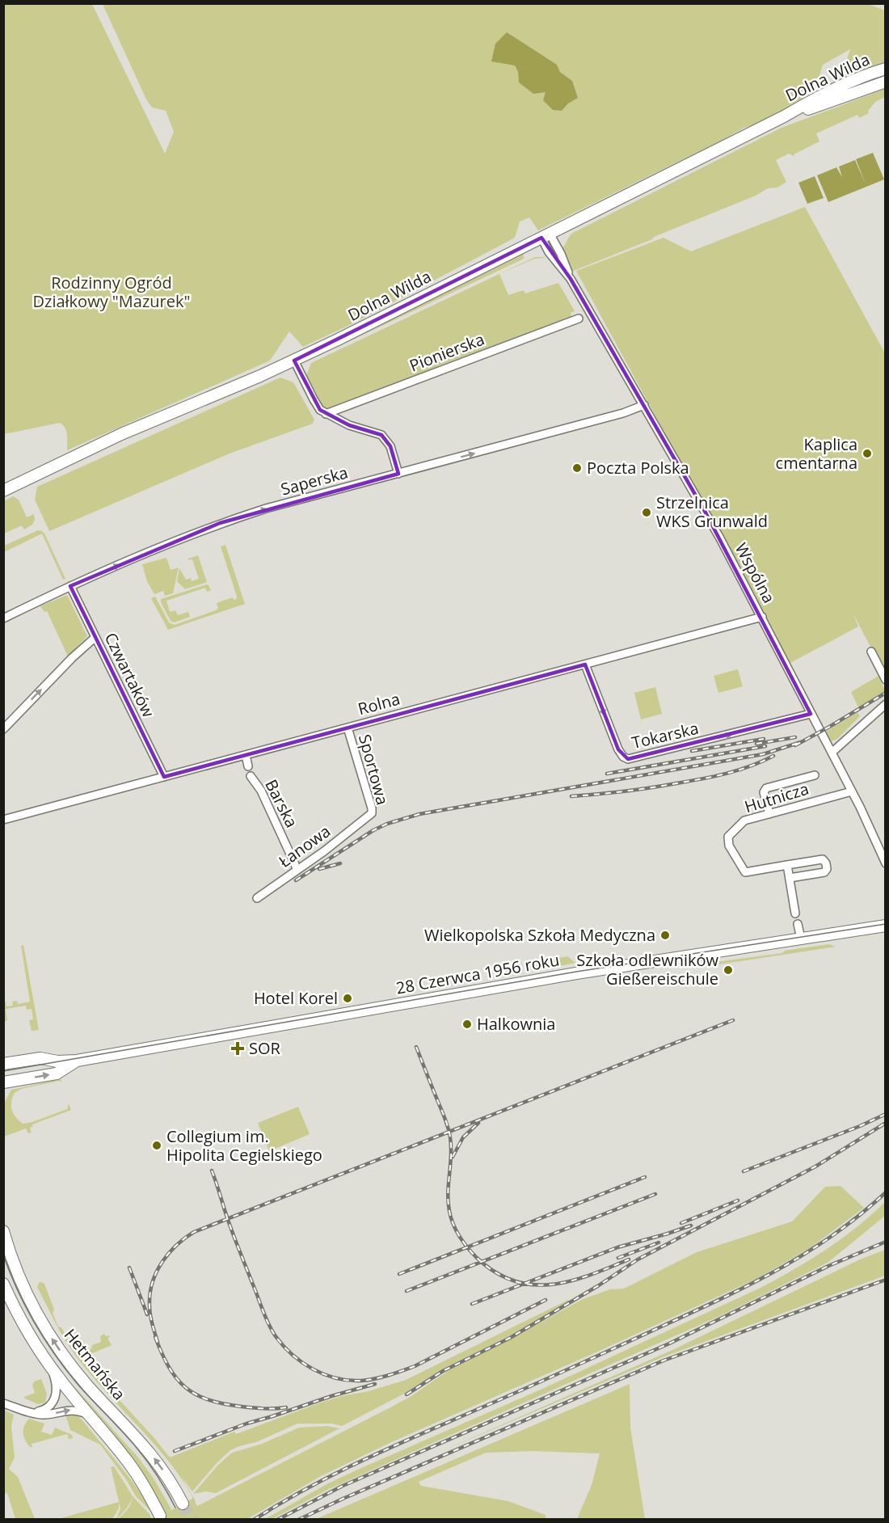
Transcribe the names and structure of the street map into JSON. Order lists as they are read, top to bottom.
{
  "streets": {
    "main road": ["Dolna Wilda", "28 Czerwca 1956 roku", "Hetmańska"],
    "street": [
      "Pionierska",
      "Saperska",
      "Wspólna",
      "Czwartaków",
      "Rolna",
      "Tokarska",
      "Sportowa",
      "Hutnicza",
      "Barska",
      "Łanowa"
    ]
  },
  "crossings": [
    ["Dolna Wilda", "Wspólna"],
    ["Saperska", "Wspólna"],
    ["Saperska", "Czwartaków"],
    ["Wspólna", "Rolna"],
    ["Wspólna", "Tokarska"],
    ["Wspólna", "Hutnicza"],
    ["Czwartaków", "Rolna"],
    ["Rolna", "Tokarska"],
    ["Rolna", "Sportowa"],
    ["Rolna", "Barska"],
    ["Sportowa", "Łanowa"],
    ["Barska", "Łanowa"]
  ],
  "one_way": ["Saperska"],
  "parks": ["Rodzinny Ogród Działkowy \"Mazurek\""],
  "places": {
    "other": [
      "Kaplica cmentarna",
      "Poczta Polska",
      "Strzelnica WKS Grunwald",
      "Wielkopolska Szkoła Medyczna",
      "Szkoła odlewników Gießereischule",
      "Hotel Korel",
      "Halkownia",
      "Collegium im. Hipolita Cegielskiego"
    ],
    "health": ["SOR"]
  }
}
